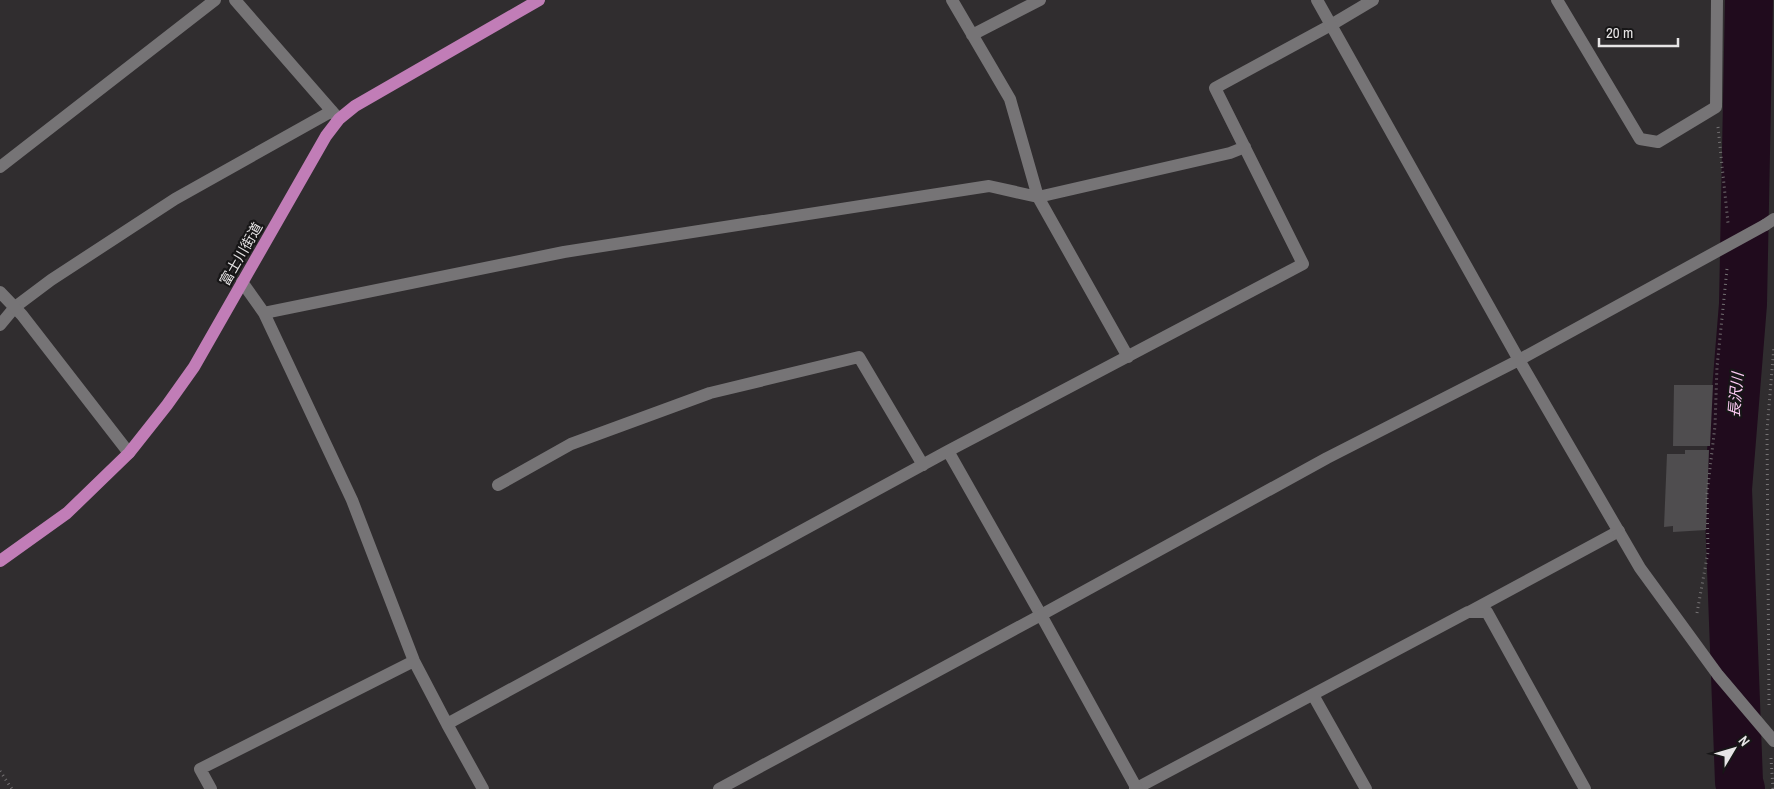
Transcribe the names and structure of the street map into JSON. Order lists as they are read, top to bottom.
{
  "streets": {
    "main road": ["富士川街道"]
  },
  "water": ["長沢川"],
  "scale_bar": "20 m",
  "north": "top right"
}
